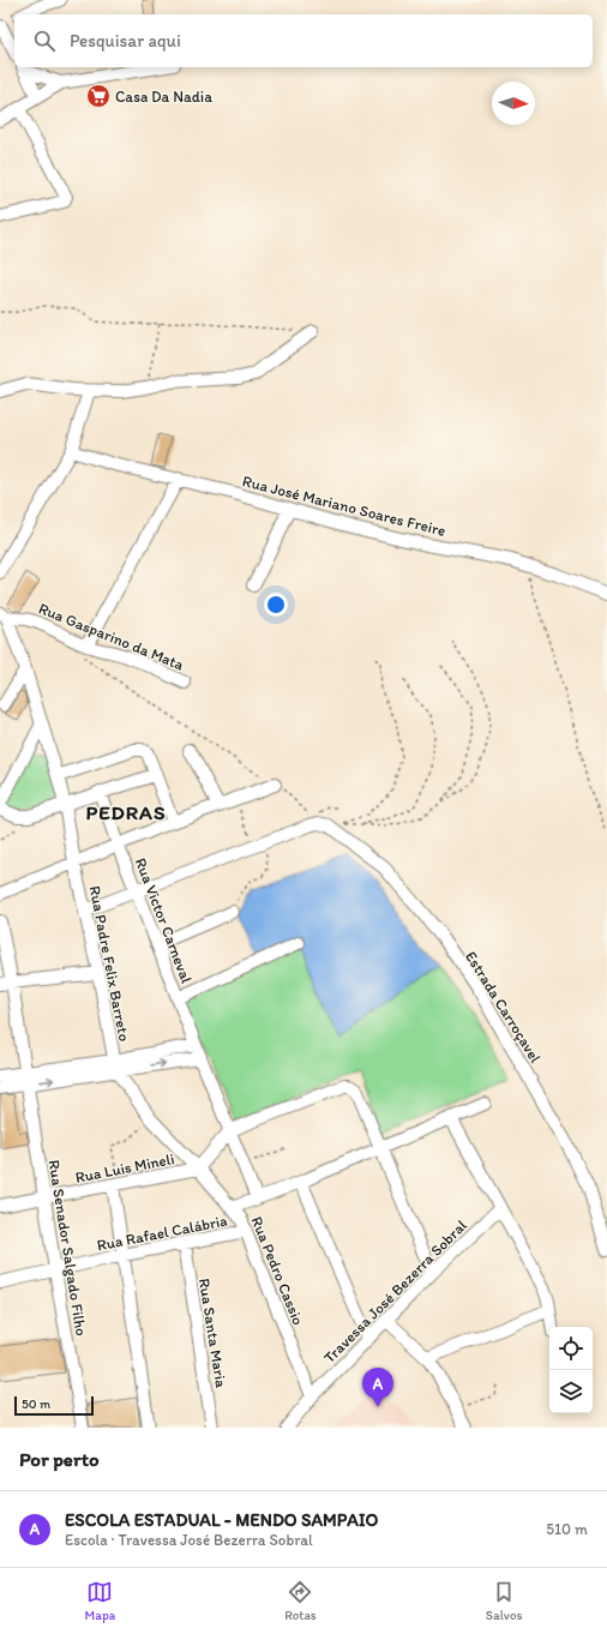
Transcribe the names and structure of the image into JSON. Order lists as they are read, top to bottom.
{
  "streets": {
    "street": [
      "Rua José Mariano Soares Freire",
      "Rua Gasparino da Mata",
      "Rua Victor Carneval",
      "Rua Padre Felix Barreto",
      "Estrada Carroçavel",
      "Rua Luis Mineli",
      "Rua Rafael Calábria",
      "Rua Senador Salgado Filho",
      "Rua Pedro Cassio",
      "Travessa José Bezerra Sobral",
      "Rua Santa Maria"
    ]
  },
  "crossings": [
    ["Rua Gasparino da Mata", "Rua Padre Felix Barreto"],
    ["Rua Padre Felix Barreto", "Rua Pedro Cassio"],
    ["Rua Luis Mineli", "Rua Senador Salgado Filho"],
    ["Rua Luis Mineli", "Rua Pedro Cassio"],
    ["Rua Rafael Calábria", "Rua Senador Salgado Filho"],
    ["Rua Rafael Calábria", "Rua Pedro Cassio"],
    ["Rua Rafael Calábria", "Rua Santa Maria"],
    ["Rua Pedro Cassio", "Travessa José Bezerra Sobral"]
  ],
  "districts": ["PEDRAS"],
  "places": {
    "supermarket": ["Casa Da Nadia"]
  },
  "scale_bar": "50 m",
  "north": "right",
  "page": {
    "search": "Pesquisar aqui",
    "pins": "A",
    "scale": "50 m",
    "heading": "Por perto",
    "list": [
      {
        "mark": "A",
        "name": "ESCOLA ESTADUAL - MENDO SAMPAIO",
        "note": "Escola · Travessa José Bezerra Sobral",
        "value": "510 m"
      }
    ],
    "nav": ["Mapa", "Rotas", "Salvos"]
  }
}
